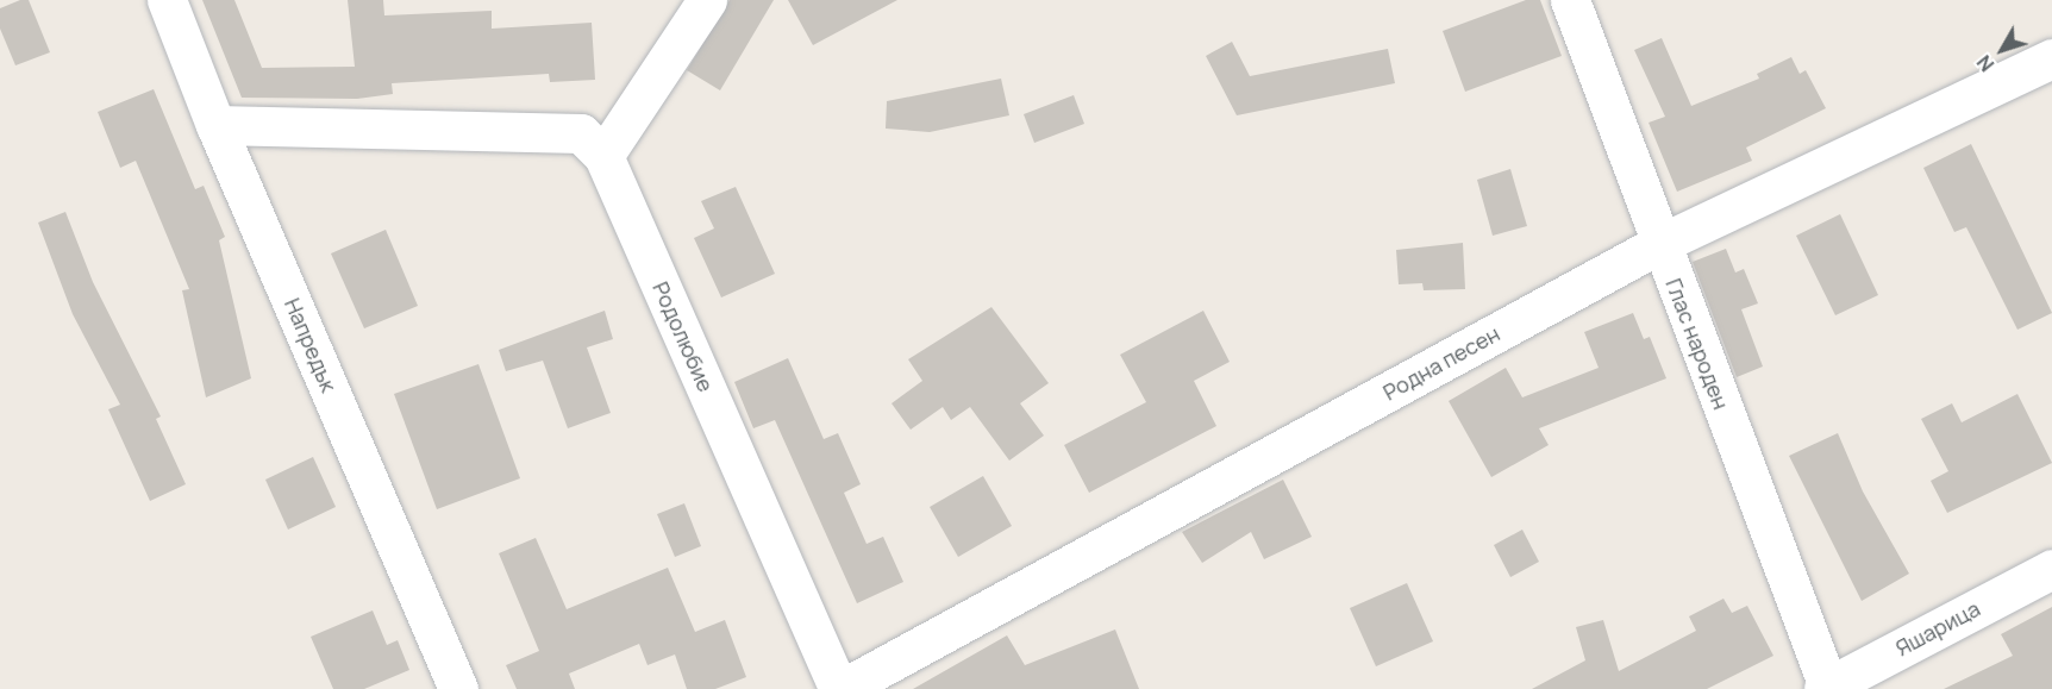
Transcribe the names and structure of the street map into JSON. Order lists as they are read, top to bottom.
{
  "streets": {
    "street": [
      "Родолюбие",
      "Глас народен",
      "Напредък",
      "Родна песен",
      "Яшарица"
    ]
  },
  "crossings": [
    ["Родолюбие", "Родна песен"],
    ["Глас народен", "Родна песен"],
    ["Глас народен", "Яшарица"]
  ],
  "north": "bottom left"
}
